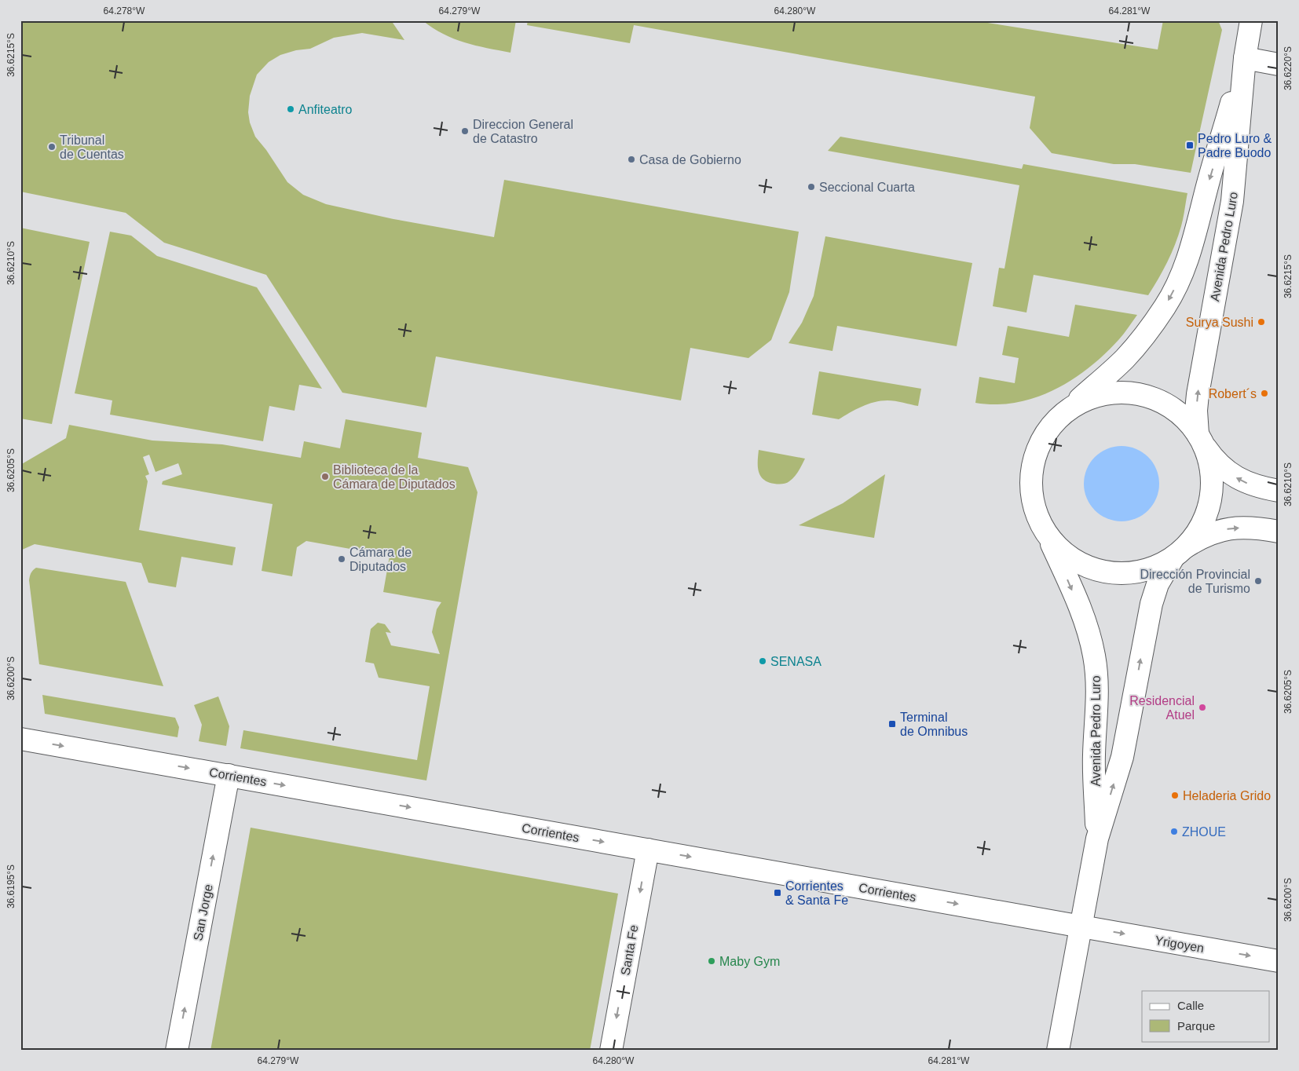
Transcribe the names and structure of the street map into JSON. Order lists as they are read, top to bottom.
{
  "streets": {
    "main road": [
      "Avenida Pedro Luro",
      "Corrientes",
      "San Jorge",
      "Yrigoyen",
      "Santa Fe"
    ]
  },
  "crossings": [
    ["Avenida Pedro Luro", "Corrientes"],
    ["Avenida Pedro Luro", "Yrigoyen"],
    ["Corrientes", "San Jorge"],
    ["Corrientes", "Yrigoyen"],
    ["Corrientes", "Santa Fe"]
  ],
  "one_way": [
    "Corrientes",
    "San Jorge",
    "Yrigoyen",
    "Santa Fe"
  ],
  "places": {
    "other": [
      "Anfiteatro",
      "Direccion General de Catastro",
      "Tribunal de Cuentas",
      "Casa de Gobierno",
      "Seccional Cuarta",
      "Surya Sushi",
      "Robert´s",
      "Biblioteca de la Cámara de Diputados",
      "Cámara de Diputados",
      "Dirección Provincial de Turismo",
      "SENASA",
      "Residencial Atuel",
      "Heladeria Grido",
      "ZHOUE",
      "Maby Gym"
    ],
    "transit": ["Pedro Luro & Padre Buodo", "Terminal de Omnibus", "Corrientes & Santa Fe"]
  },
  "legend": ["Calle", "Parque"],
  "coordinates": [
    "64.278°W",
    "64.279°W",
    "64.280°W",
    "64.281°W",
    "36.6215°S",
    "36.6220°S",
    "36.6210°S",
    "36.6205°S",
    "36.6200°S",
    "36.6195°S"
  ]
}
